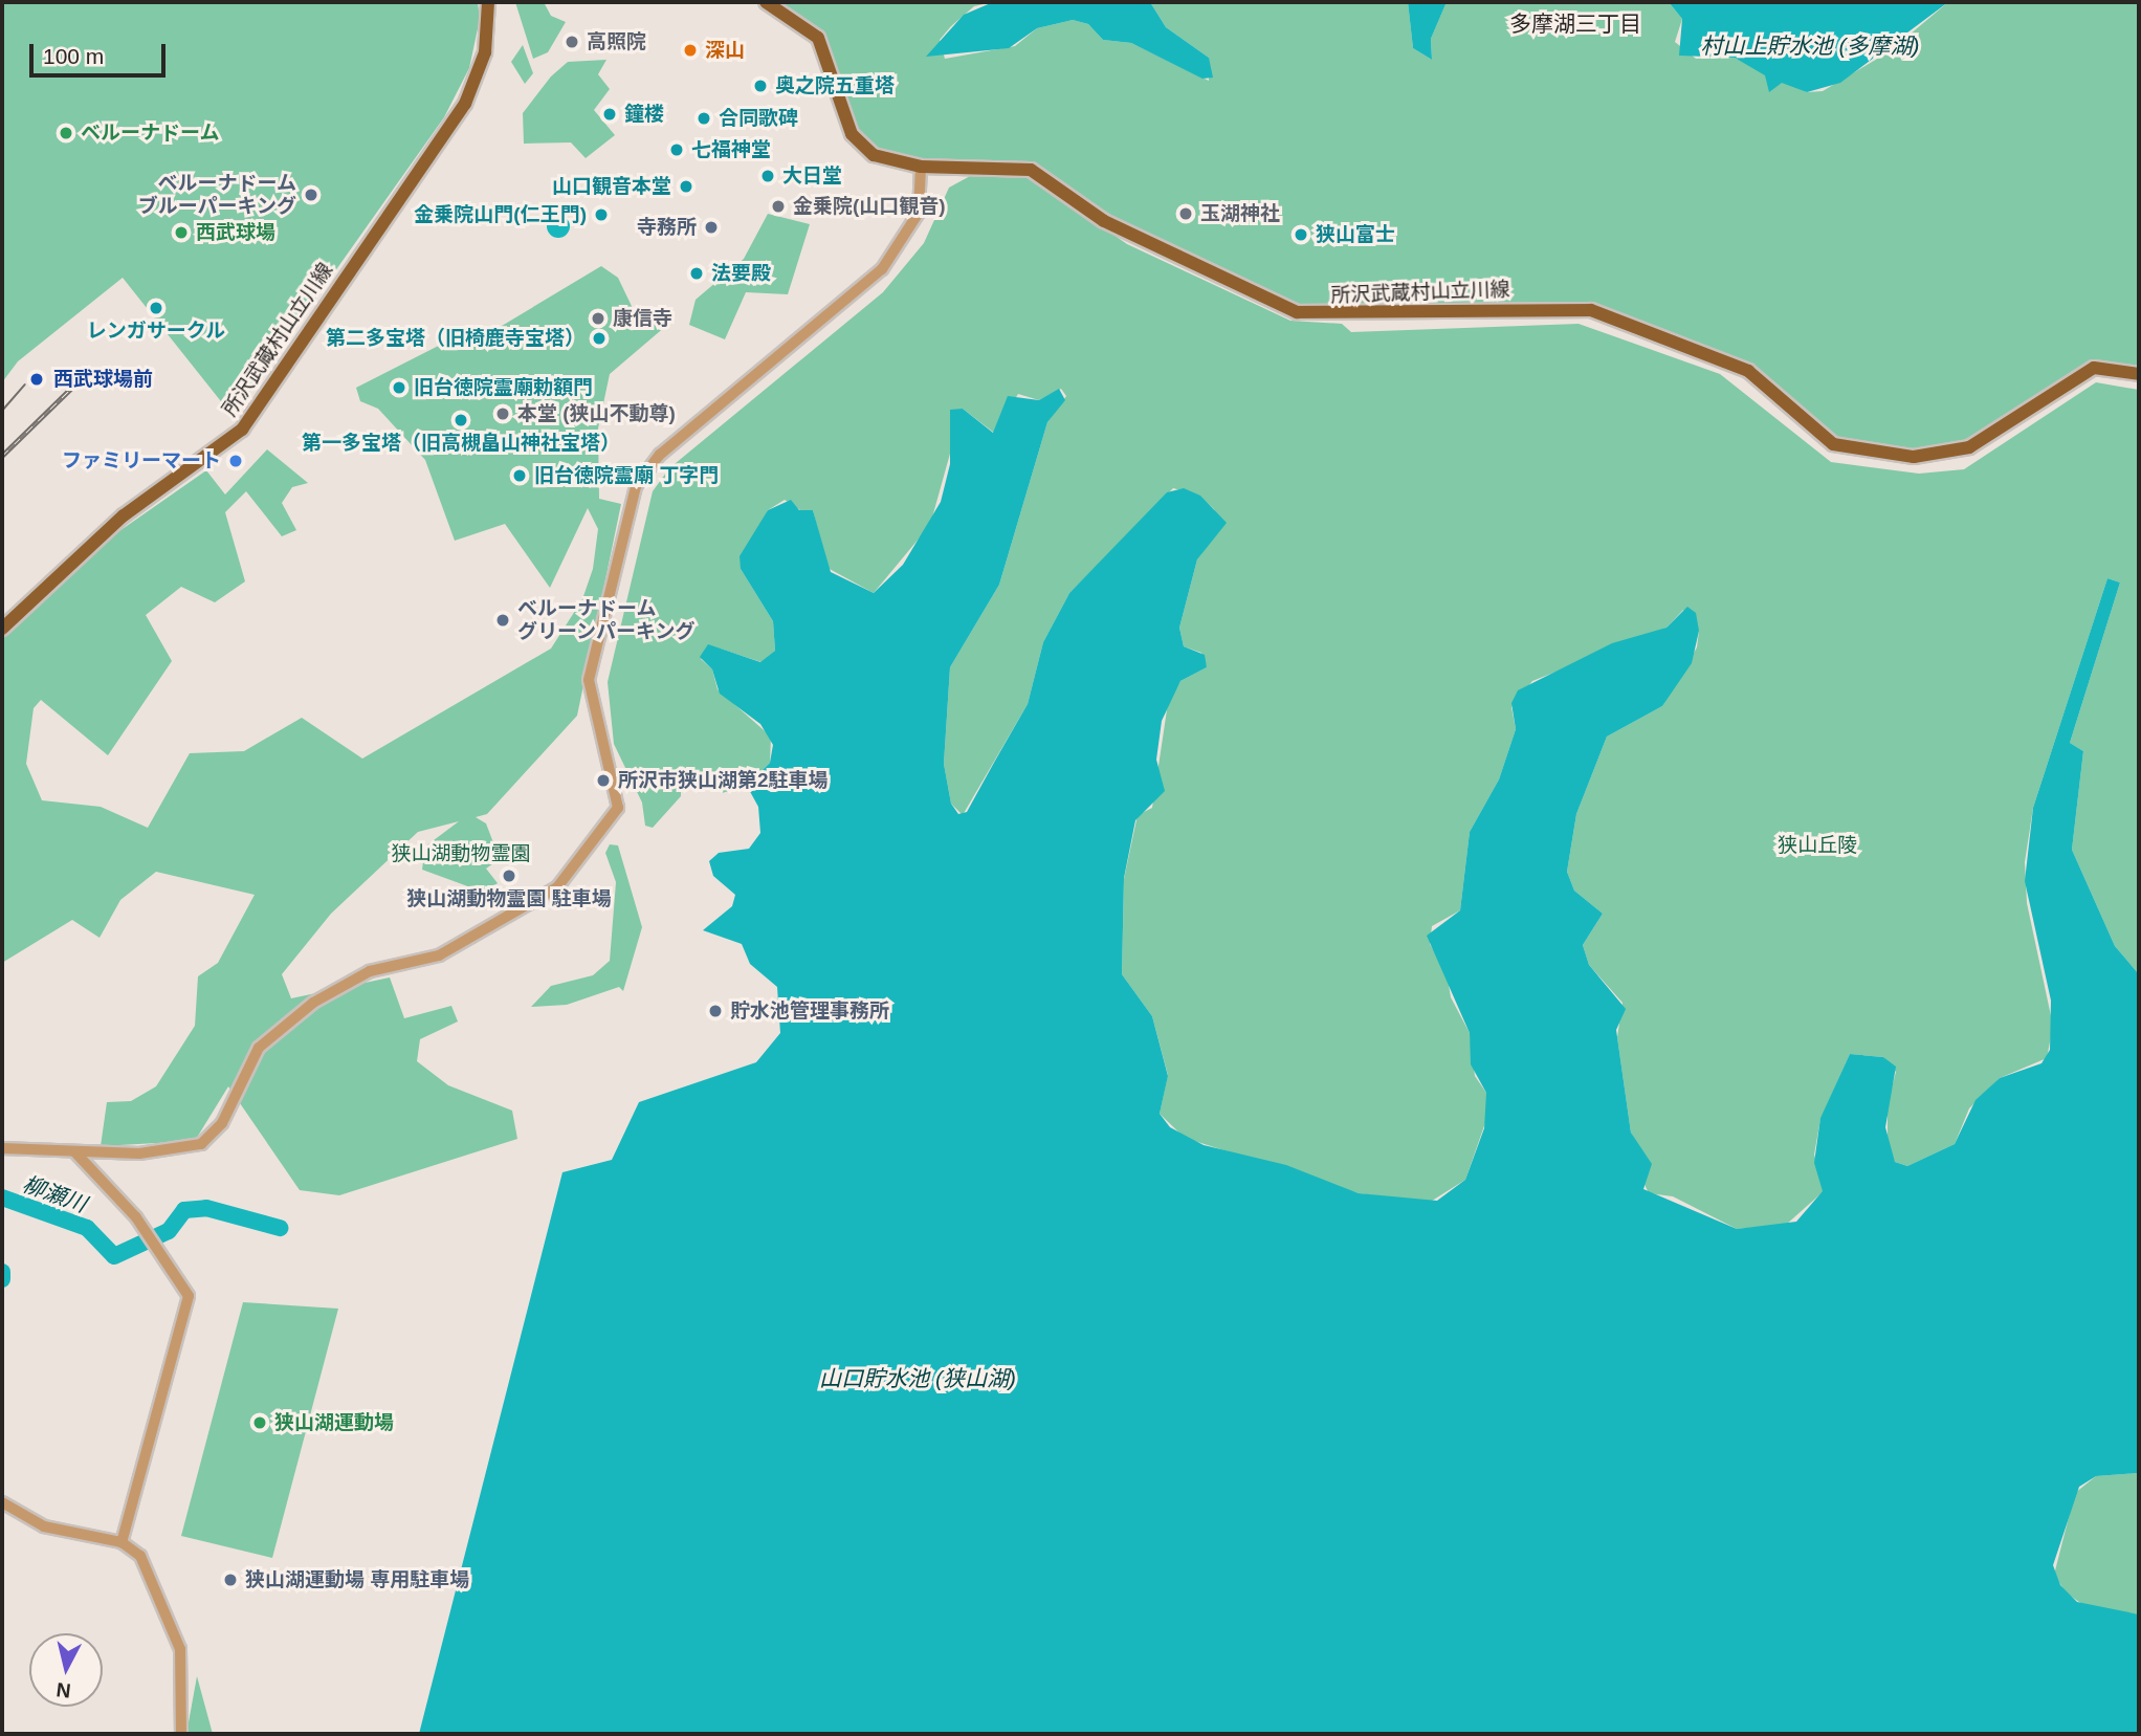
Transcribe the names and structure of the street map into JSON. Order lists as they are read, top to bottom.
{
  "streets": {
    "main road": ["所沢武蔵村山立川線"]
  },
  "districts": ["多摩湖三丁目"],
  "water": ["村山上貯水池 (多摩湖)", "柳瀬川", "山口貯水池 (狭山湖)"],
  "parks": ["狭山丘陵", "狭山湖動物霊園"],
  "places": [
    "高照院",
    "深山",
    "奥之院五重塔",
    "鐘楼",
    "合同歌碑",
    "ベルーナドーム",
    "七福神堂",
    "大日堂",
    "山口観音本堂",
    "ベルーナドーム ブルーパーキング",
    "金乗院(山口観音)",
    "玉湖神社",
    "金乗院山門(仁王門)",
    "寺務所",
    "西武球場",
    "狭山富士",
    "法要殿",
    "レンガサークル",
    "康信寺",
    "第二多宝塔（旧椅鹿寺宝塔）",
    "西武球場前",
    "旧台徳院霊廟勅額門",
    "本堂 (狭山不動尊)",
    "第一多宝塔（旧高槻畠山神社宝塔）",
    "ファミリーマート",
    "旧台徳院霊廟 丁字門",
    "ベルーナドーム グリーンパーキング",
    "所沢市狭山湖第2駐車場",
    "狭山湖動物霊園 駐車場",
    "貯水池管理事務所",
    "狭山湖運動場",
    "狭山湖運動場 専用駐車場"
  ],
  "scale_bar": "100 m",
  "north": "bottom"
}
